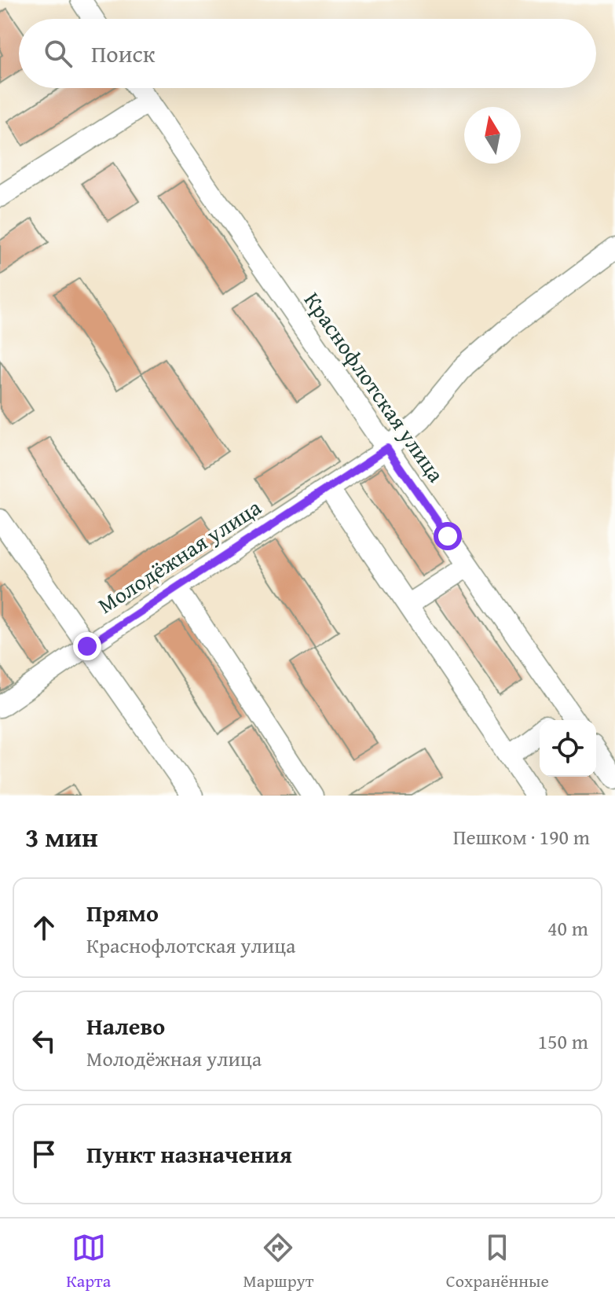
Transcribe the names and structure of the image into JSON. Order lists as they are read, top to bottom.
{
  "streets": {
    "street": ["Краснофлотская улица", "Молодёжная улица"]
  },
  "crossings": [
    ["Краснофлотская улица", "Молодёжная улица"]
  ],
  "north": "top",
  "page": {
    "search": "Поиск",
    "heading": ["3 мин", "Пешком · 190 m"],
    "list": [
      ["Прямо", "Краснофлотская улица", "40 m"],
      ["Налево", "Молодёжная улица", "150 m"],
      "Пункт назначения"
    ],
    "nav": ["Карта", "Маршрут", "Сохранённые"]
  }
}
